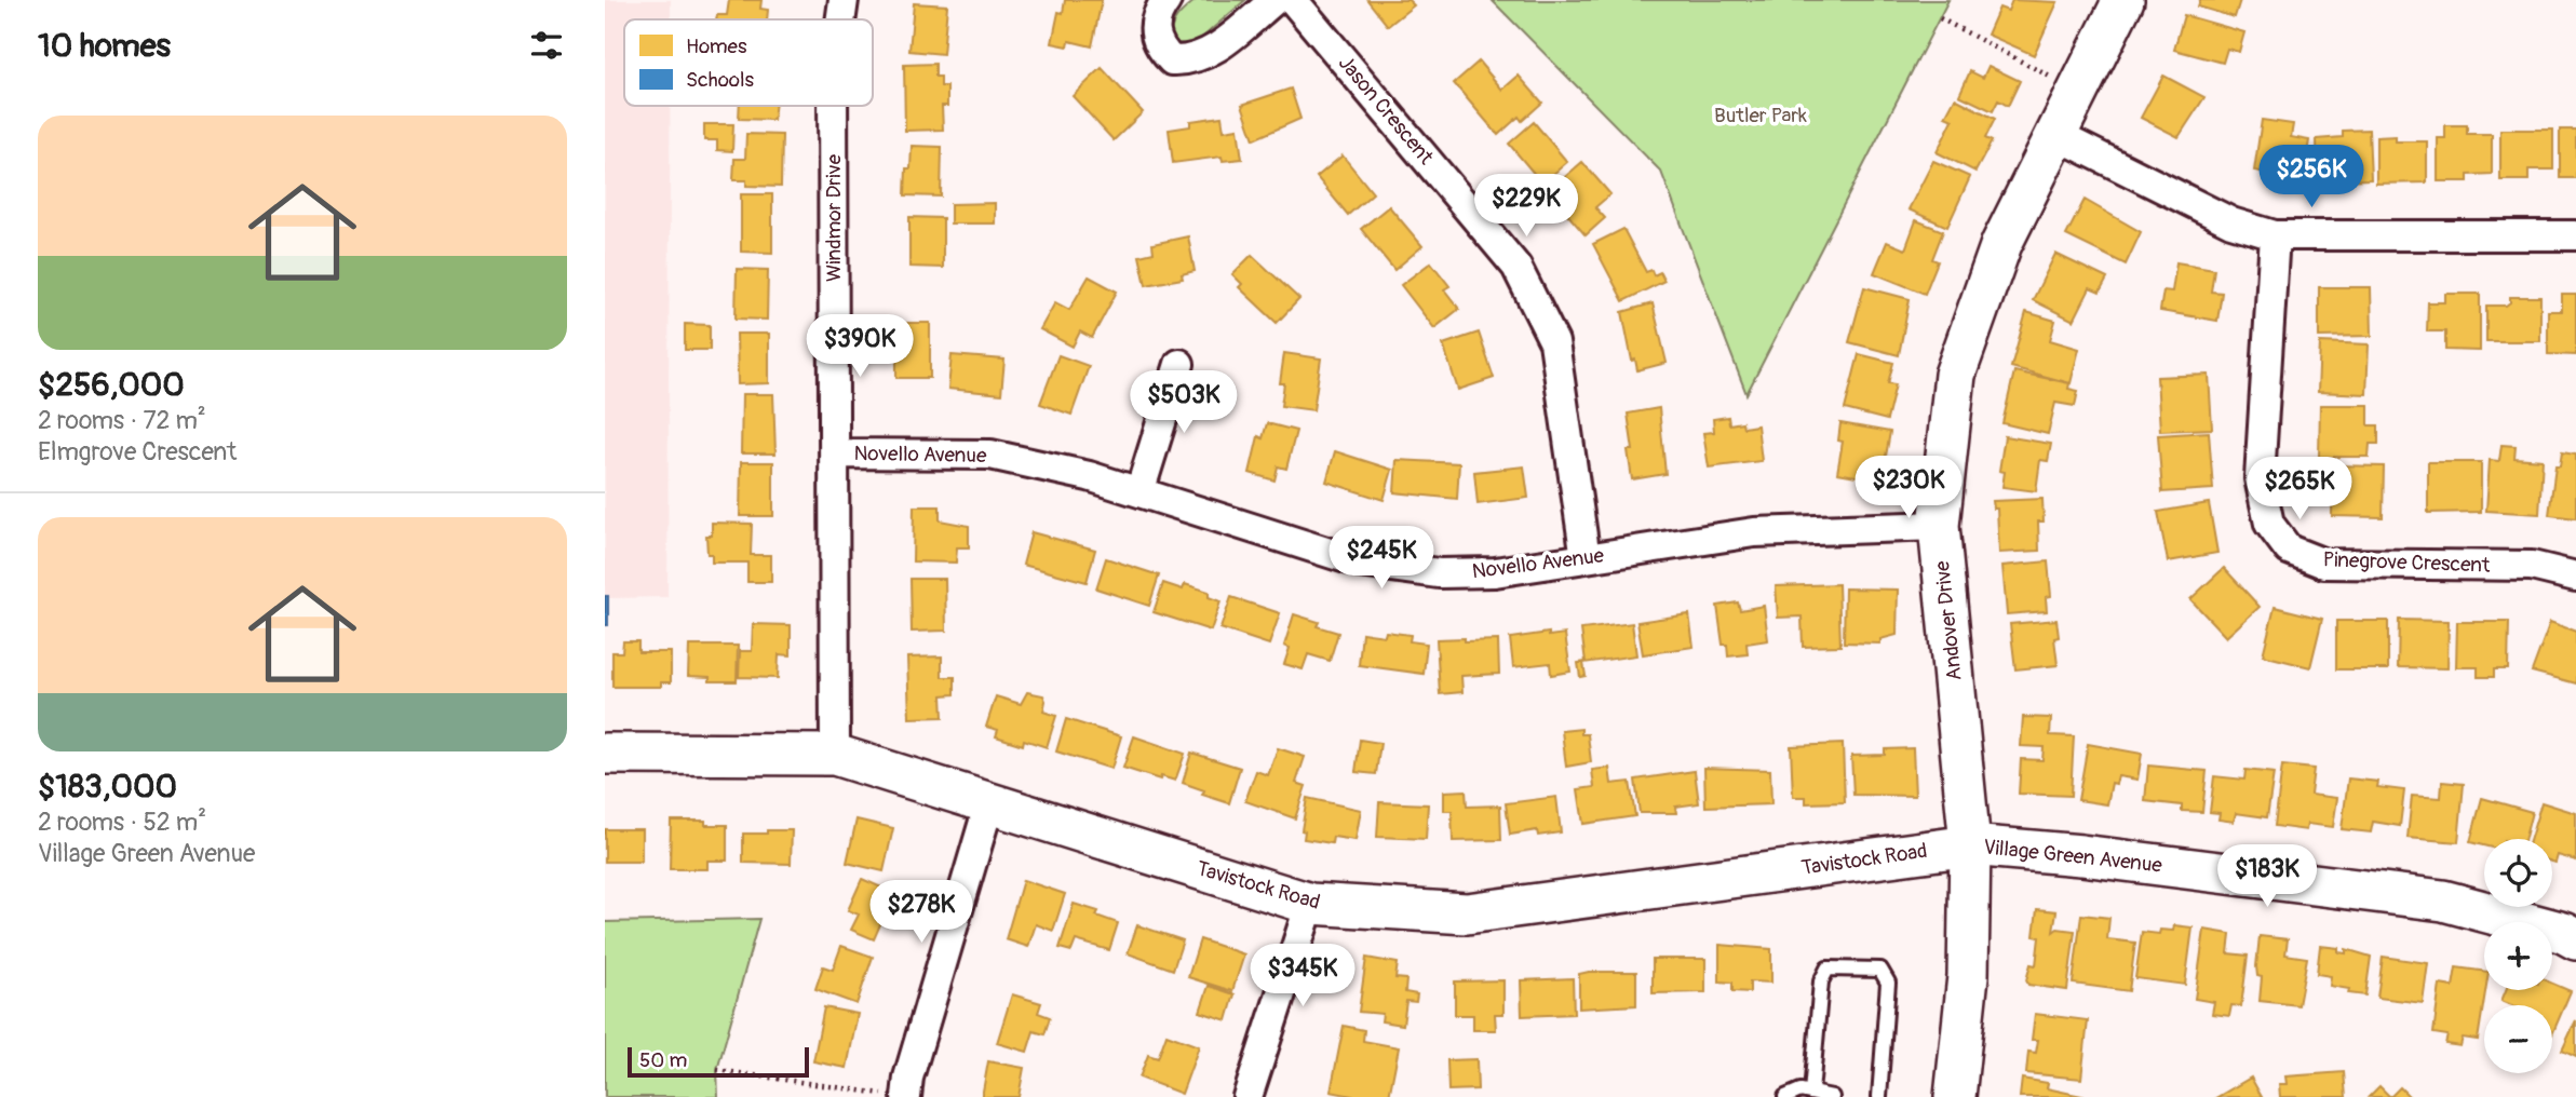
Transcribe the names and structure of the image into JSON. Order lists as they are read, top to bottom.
{
  "streets": {
    "street": [
      "Jason Crescent",
      "Windmor Drive",
      "Novello Avenue",
      "Pinegrove Crescent",
      "Andover Drive",
      "Village Green Avenue",
      "Tavistock Road"
    ]
  },
  "crossings": [
    ["Jason Crescent", "Novello Avenue"],
    ["Windmor Drive", "Novello Avenue"],
    ["Windmor Drive", "Tavistock Road"],
    ["Novello Avenue", "Andover Drive"],
    ["Andover Drive", "Village Green Avenue"],
    ["Andover Drive", "Tavistock Road"],
    ["Village Green Avenue", "Tavistock Road"]
  ],
  "parks": ["Butler Park"],
  "legend": ["Homes", "Schools"],
  "scale_bar": "50 m",
  "page": {
    "heading": "10 homes",
    "list": [
      {
        "name": "$256,000",
        "note": "2 rooms · 72 m² · Elmgrove Crescent"
      },
      {
        "name": "$183,000",
        "note": "2 rooms · 52 m² · Village Green Avenue"
      }
    ],
    "price": [
      "$256K",
      "$229K",
      "$390K",
      "$503K",
      "$230K",
      "$265K",
      "$245K",
      "$183K",
      "$278K",
      "$345K"
    ],
    "map_buttons": ["+", "−"],
    "scale": "50 m"
  }
}
